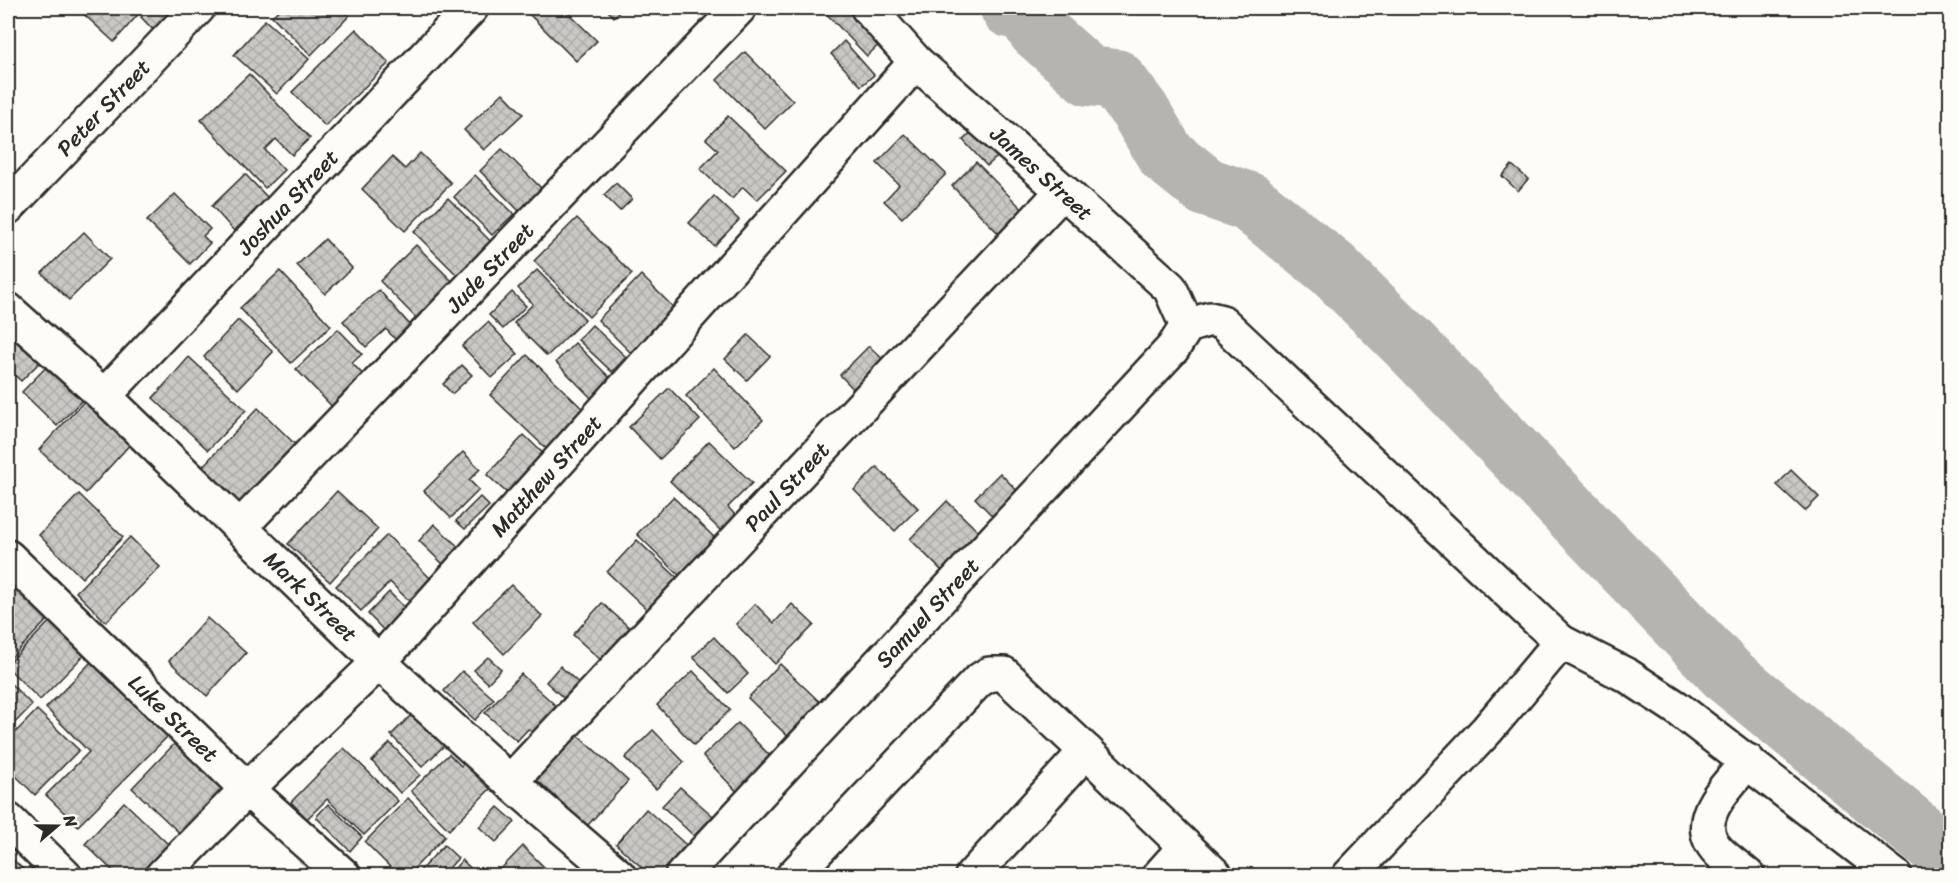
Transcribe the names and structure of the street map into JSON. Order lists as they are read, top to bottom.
{
  "streets": {
    "street": [
      "Peter Street",
      "James Street",
      "Joshua Street",
      "Jude Street",
      "Matthew Street",
      "Paul Street",
      "Mark Street",
      "Samuel Street",
      "Luke Street"
    ]
  },
  "crossings": [
    ["James Street", "Matthew Street"],
    ["James Street", "Paul Street"],
    ["James Street", "Samuel Street"],
    ["Joshua Street", "Mark Street"],
    ["Jude Street", "Mark Street"],
    ["Matthew Street", "Mark Street"],
    ["Matthew Street", "Luke Street"],
    ["Paul Street", "Mark Street"]
  ],
  "north": "right"
}
